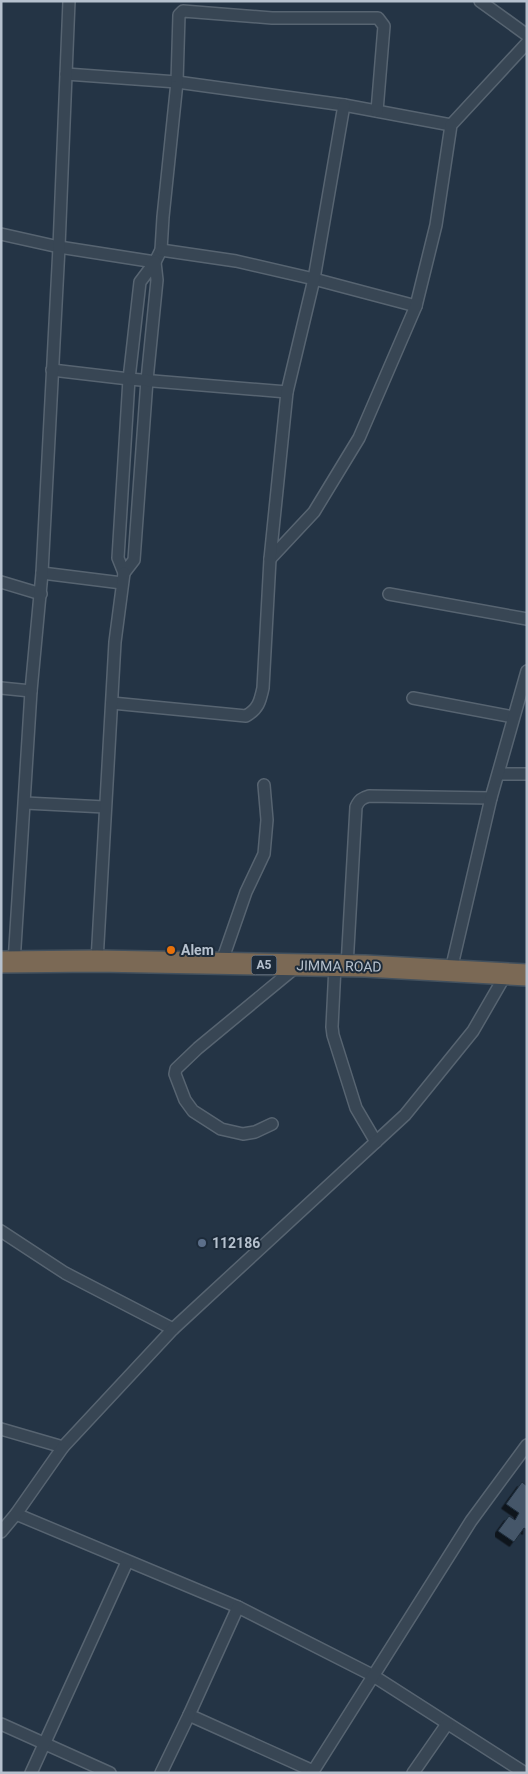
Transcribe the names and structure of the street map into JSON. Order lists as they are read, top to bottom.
{
  "streets": {
    "highway": ["A5", "JIMMA ROAD"]
  },
  "places": ["Alem", "112186"]
}
